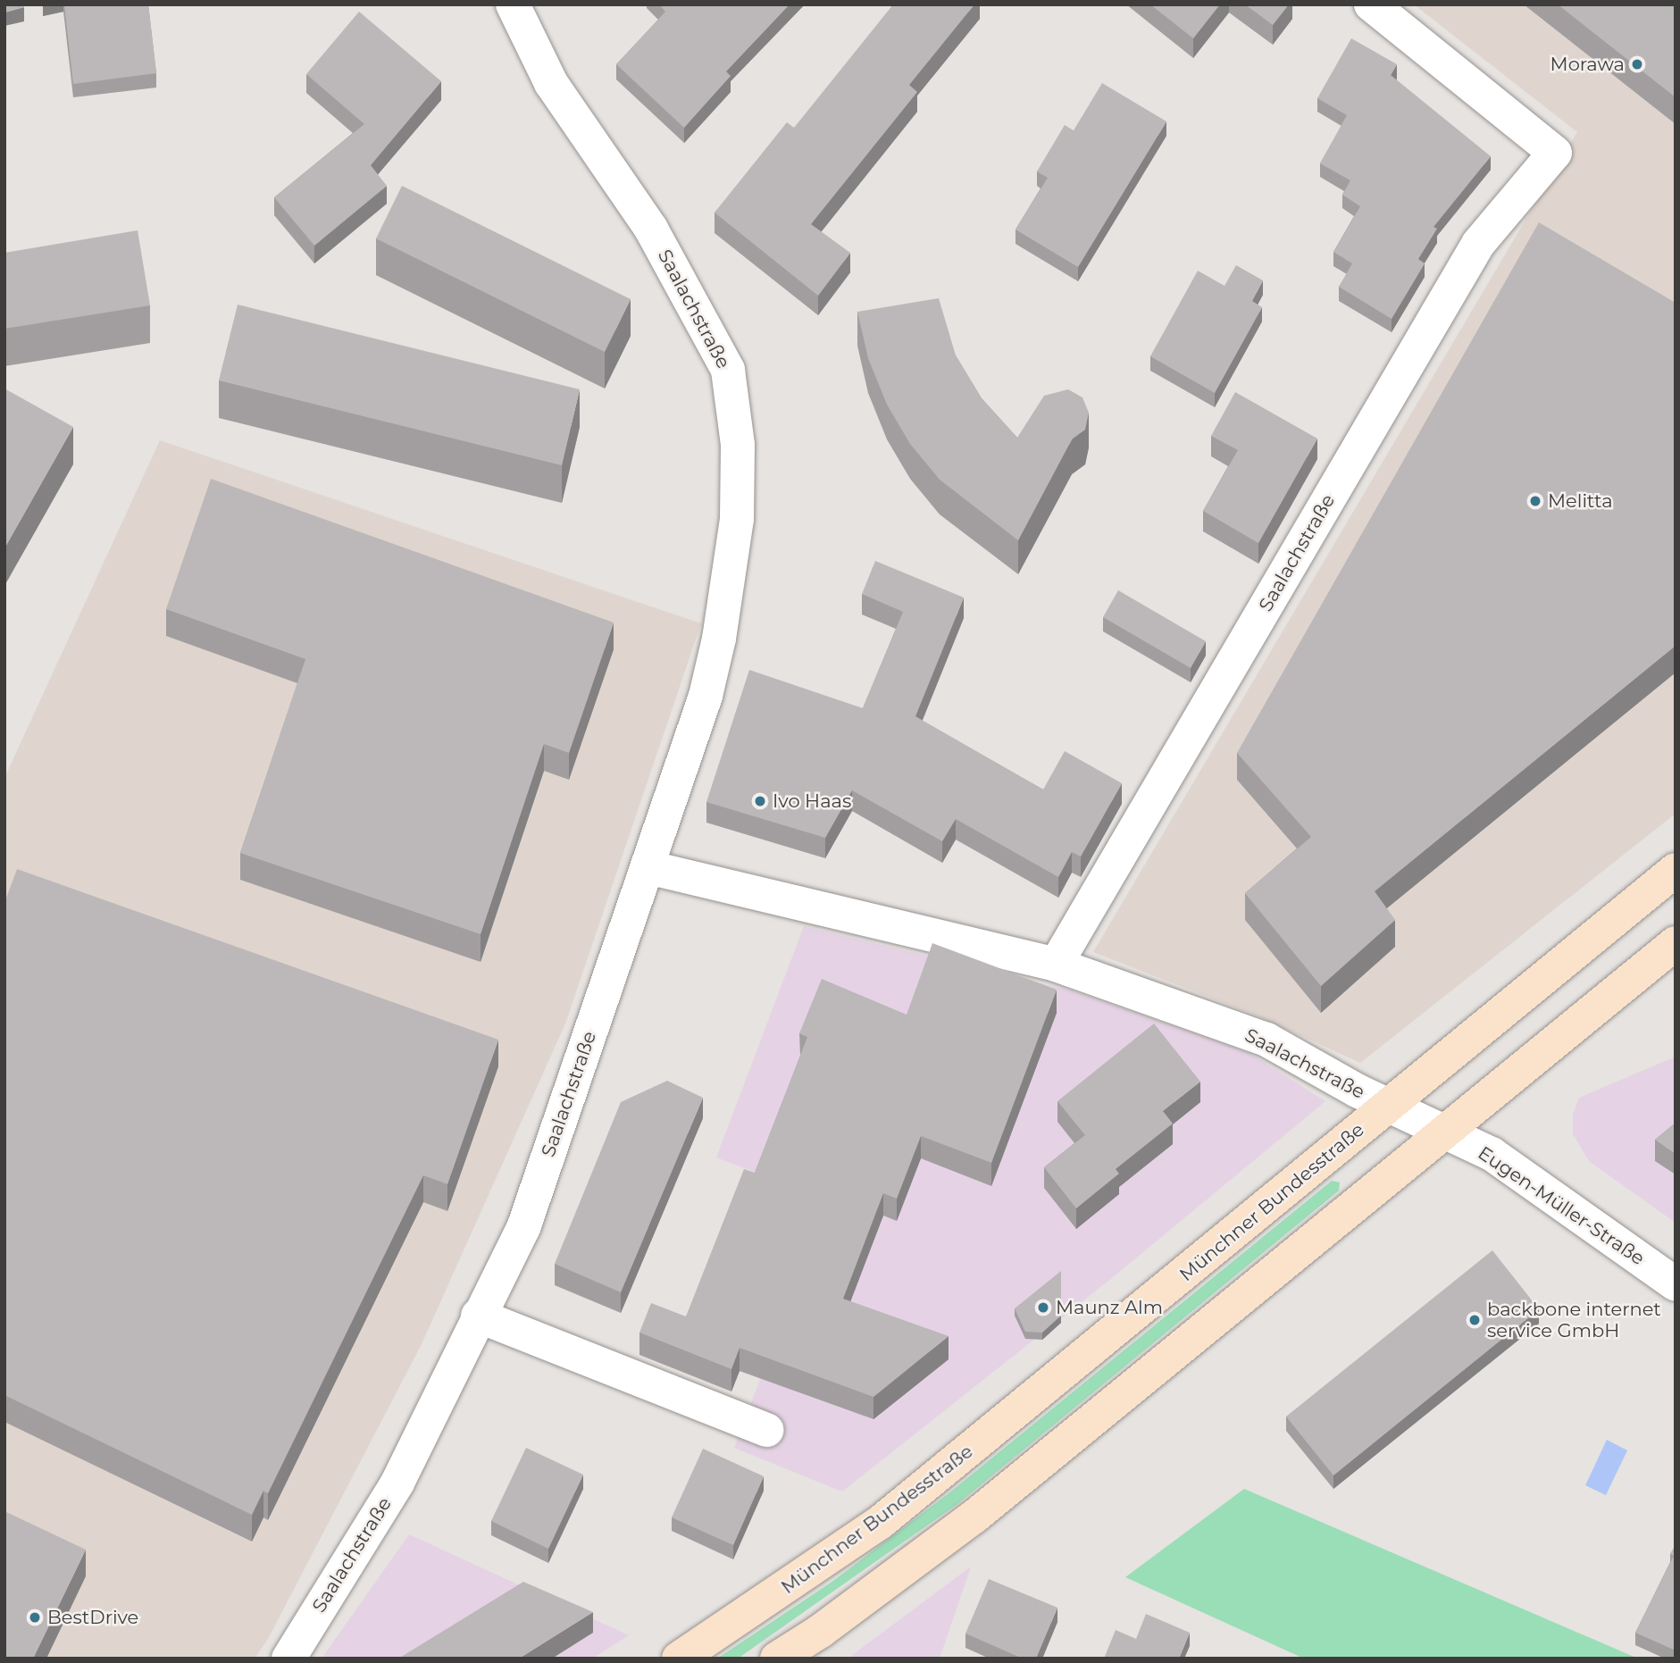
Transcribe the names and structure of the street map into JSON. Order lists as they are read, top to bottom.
{
  "streets": {
    "main road": ["Münchner Bundesstraße"],
    "street": ["Saalachstraße", "Eugen-Müller-Straße"]
  },
  "crossings": [
    ["Saalachstraße", "Münchner Bundesstraße"],
    ["Saalachstraße", "Eugen-Müller-Straße"]
  ],
  "places": [
    "Morawa",
    "Melitta",
    "Ivo Haas",
    "Maunz Alm",
    "backbone internet service GmbH",
    "BestDrive"
  ]
}
